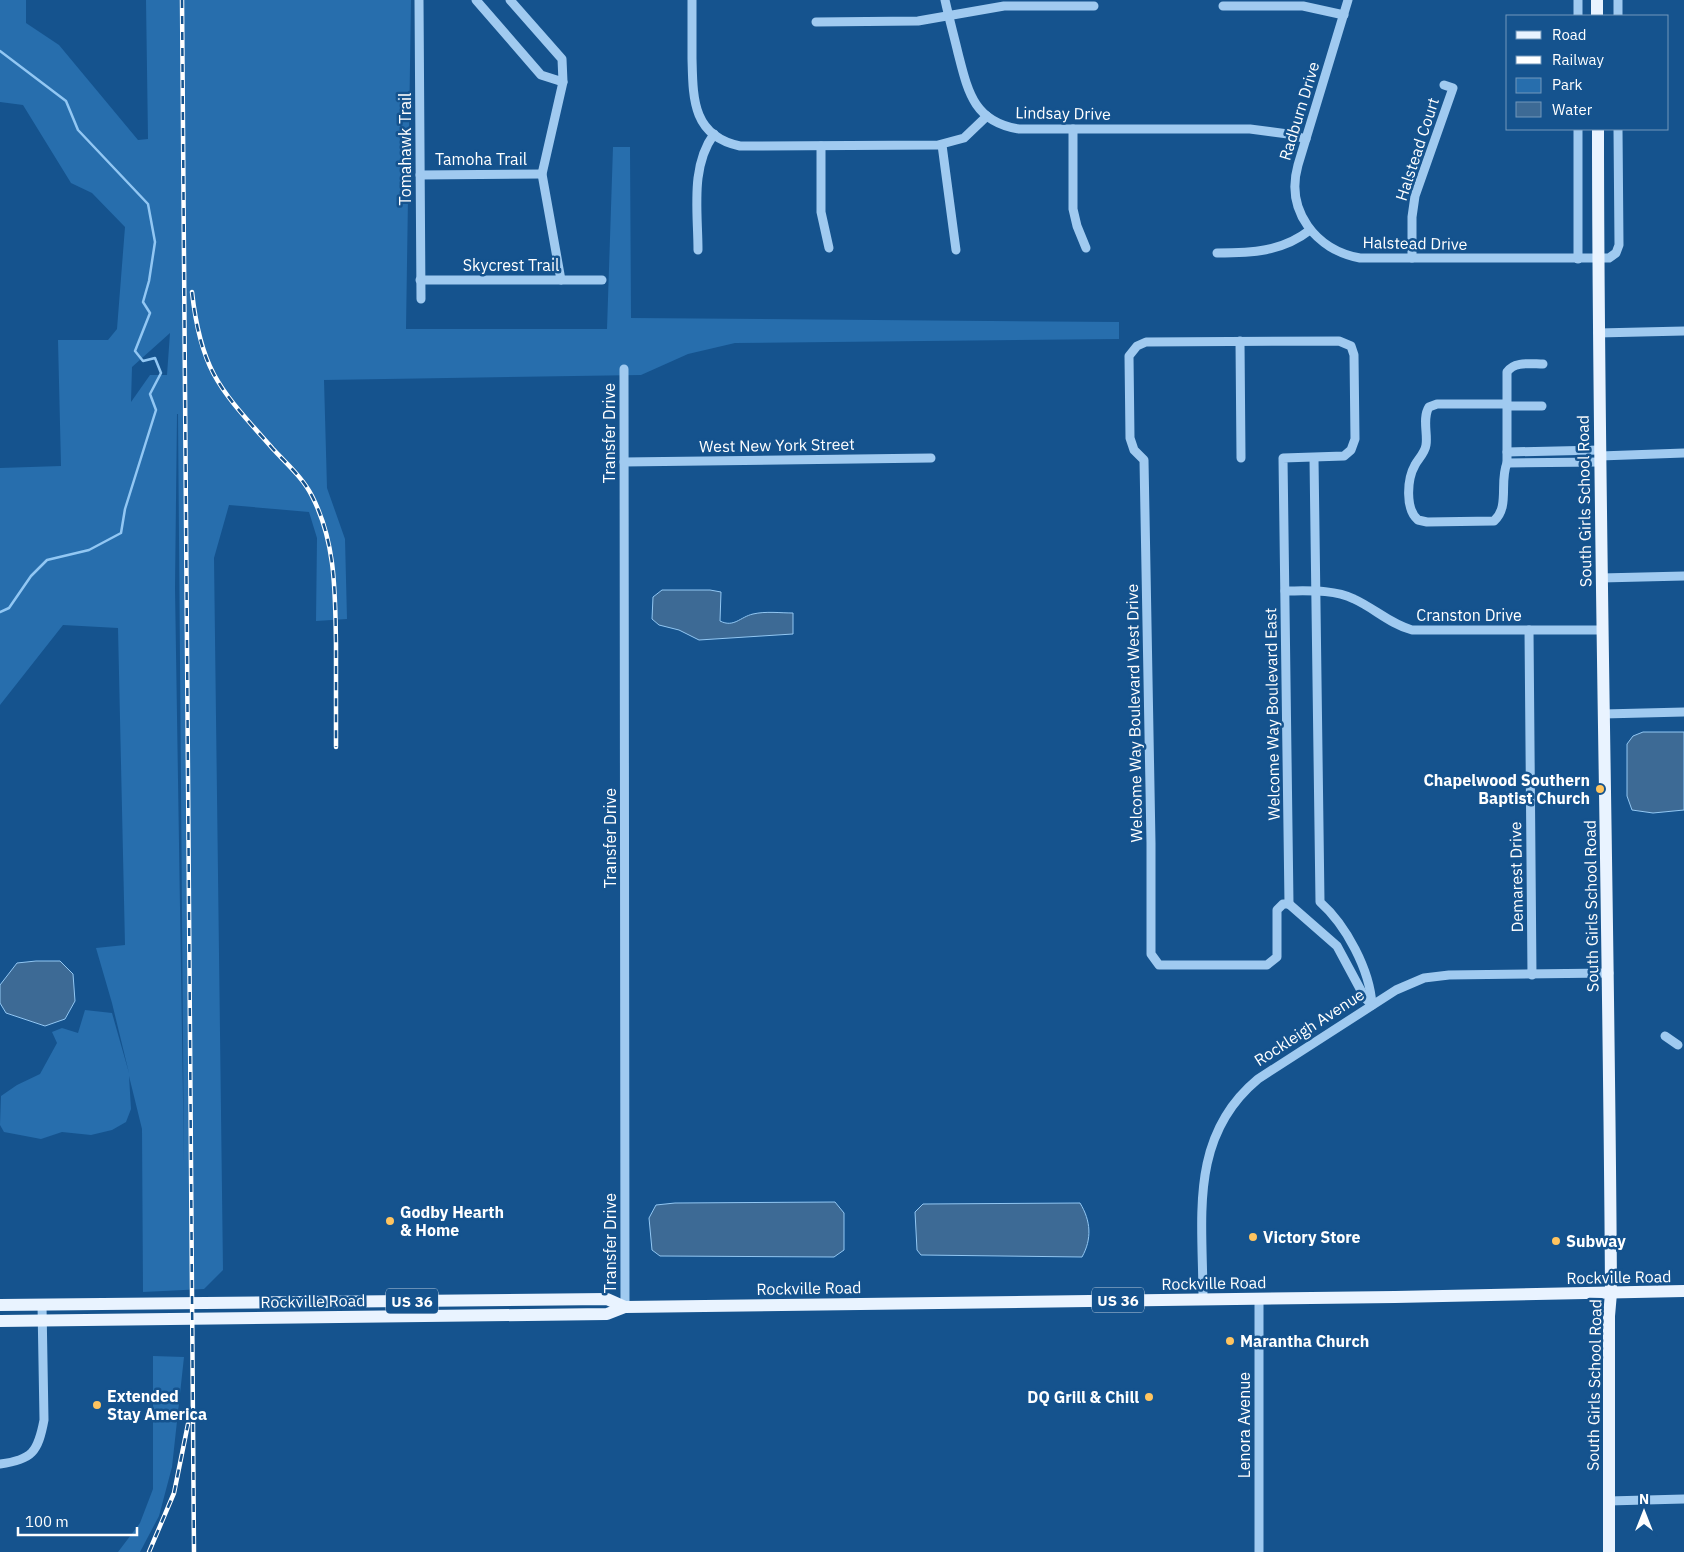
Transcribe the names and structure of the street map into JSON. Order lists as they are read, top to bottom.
{
  "streets": {
    "main road": ["South Girls School Road", "Rockville Road", "US 36"],
    "street": [
      "Radburn Drive",
      "Lindsay Drive",
      "Tomahawk Trail",
      "Halstead Court",
      "Tamoha Trail",
      "Halstead Drive",
      "Skycrest Trail",
      "Transfer Drive",
      "West New York Street",
      "Cranston Drive",
      "Welcome Way Boulevard West Drive",
      "Welcome Way Boulevard East",
      "Demarest Drive",
      "Rockleigh Avenue",
      "Lenora Avenue"
    ]
  },
  "crossings": [
    ["Radburn Drive", "Lindsay Drive"],
    ["Radburn Drive", "Halstead Drive"],
    ["Tomahawk Trail", "Tamoha Trail"],
    ["Tomahawk Trail", "Skycrest Trail"],
    ["Halstead Court", "Halstead Drive"],
    ["Halstead Drive", "South Girls School Road"],
    ["Transfer Drive", "West New York Street"],
    ["Transfer Drive", "Rockville Road"],
    ["South Girls School Road", "Cranston Drive"],
    ["South Girls School Road", "Rockleigh Avenue"],
    ["South Girls School Road", "Rockville Road"],
    ["Cranston Drive", "Welcome Way Boulevard East"],
    ["Cranston Drive", "Demarest Drive"],
    ["Welcome Way Boulevard West Drive", "Welcome Way Boulevard East"],
    ["Demarest Drive", "Rockleigh Avenue"],
    ["Rockleigh Avenue", "Rockville Road"],
    ["Rockville Road", "Lenora Avenue"]
  ],
  "places": [
    "Chapelwood Southern Baptist Church",
    "Godby Hearth & Home",
    "Victory Store",
    "Subway",
    "Marantha Church",
    "DQ Grill & Chill",
    "Extended Stay America"
  ],
  "legend": [
    "Road",
    "Railway",
    "Park",
    "Water"
  ],
  "scale_bar": "100 m",
  "north": "top"
}
